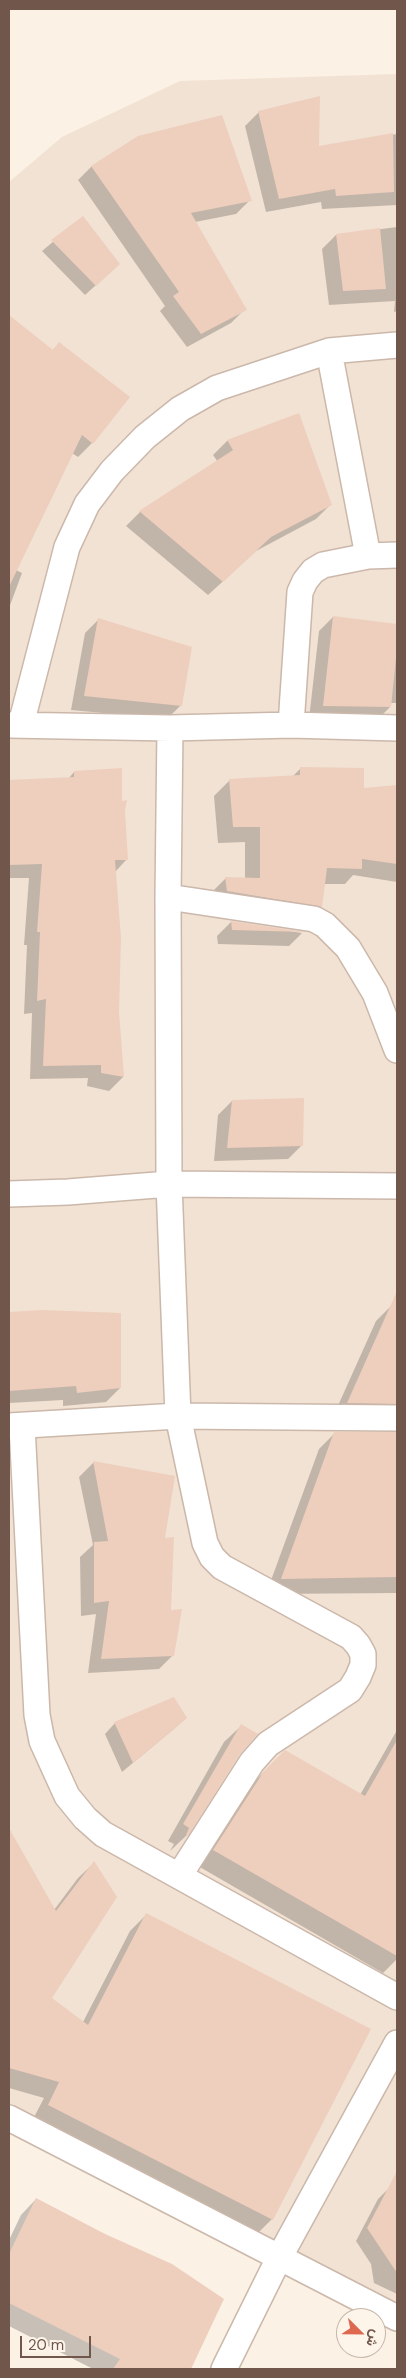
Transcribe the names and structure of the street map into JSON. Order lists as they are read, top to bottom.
{
  "scale_bar": "20 m",
  "north": "bottom right"
}
